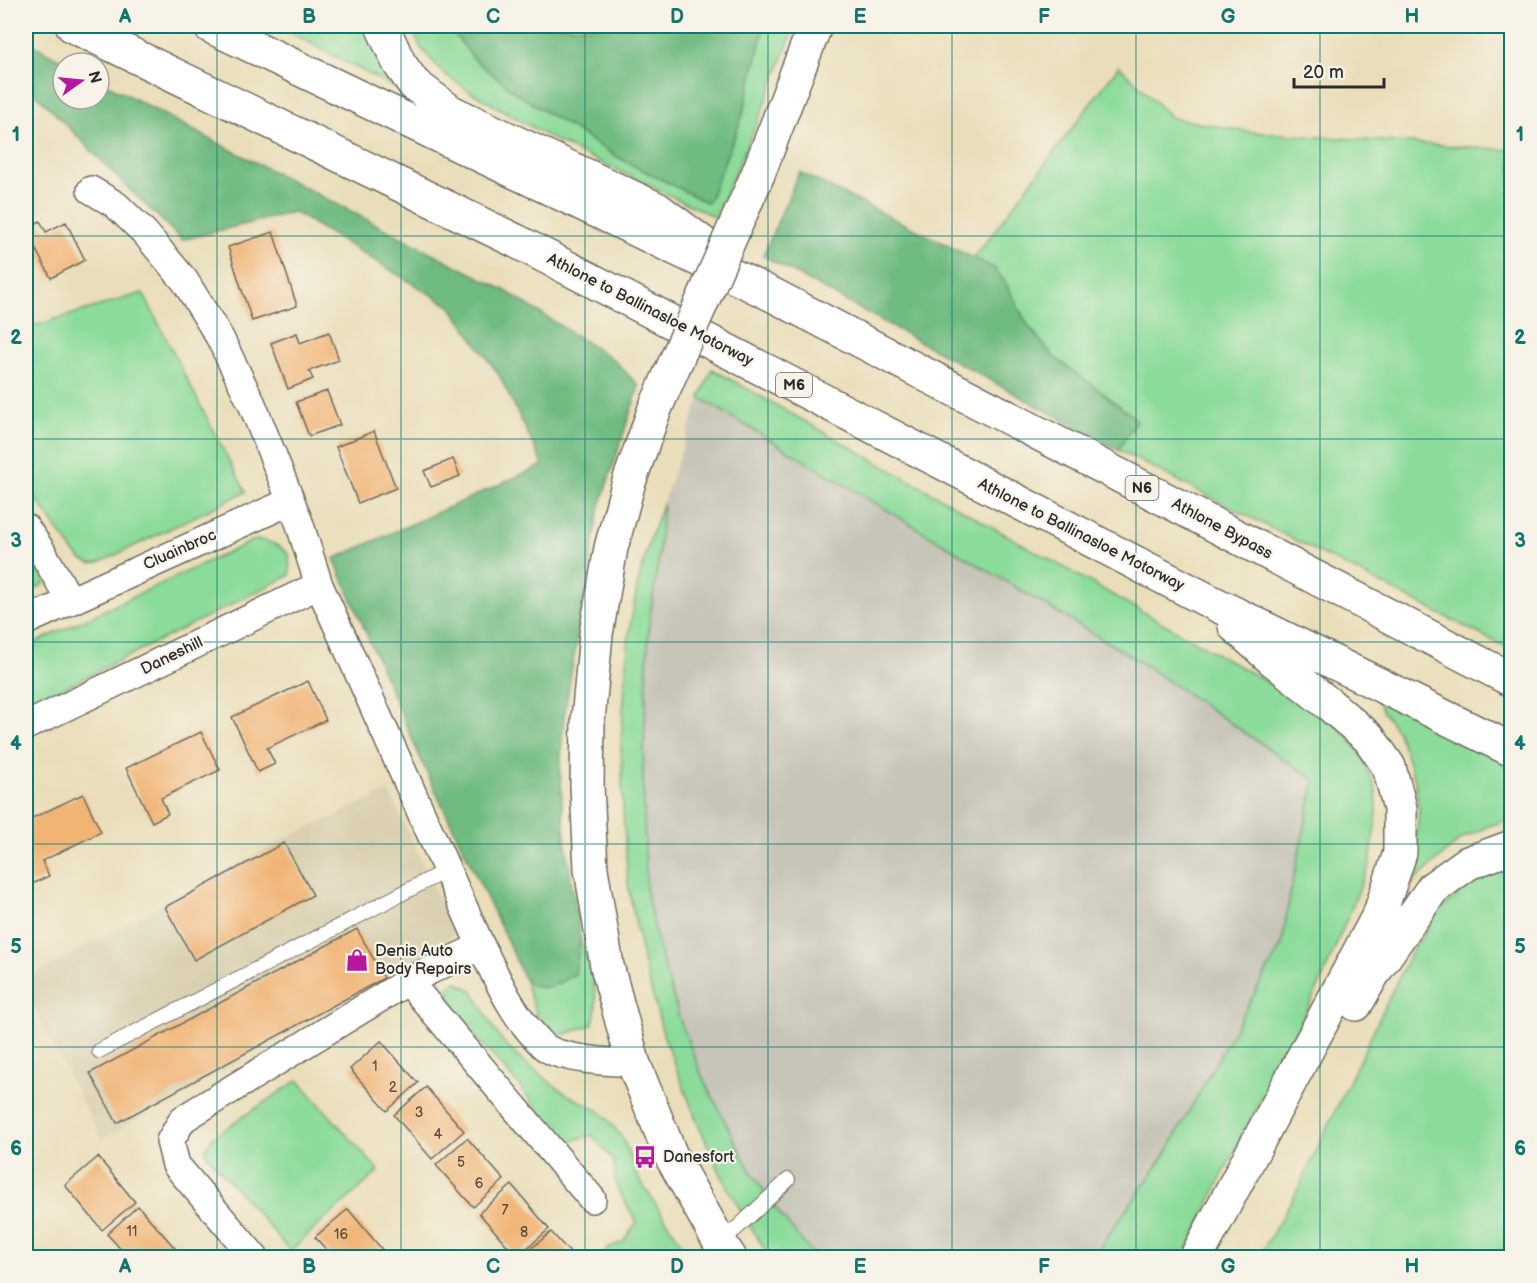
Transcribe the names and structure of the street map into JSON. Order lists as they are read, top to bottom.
{
  "streets": {
    "main road": [
      "Athlone to Ballinasloe Motorway",
      "M6",
      "N6",
      "Athlone Bypass"
    ],
    "street": ["Cluainbroc", "Daneshill"]
  },
  "places": {
    "shop": ["Denis Auto Body Repairs"],
    "bus stop": ["Danesfort"]
  },
  "house_numbers": [
    "1",
    "2",
    "3",
    "4",
    "5",
    "6",
    "7",
    "11",
    "8",
    "16"
  ],
  "scale_bar": "20 m",
  "north": "right",
  "grid": {
    "columns": [
      "A",
      "B",
      "C",
      "D",
      "E",
      "F",
      "G",
      "H"
    ],
    "rows": [
      "1",
      "2",
      "3",
      "4",
      "5",
      "6"
    ]
  }
}
